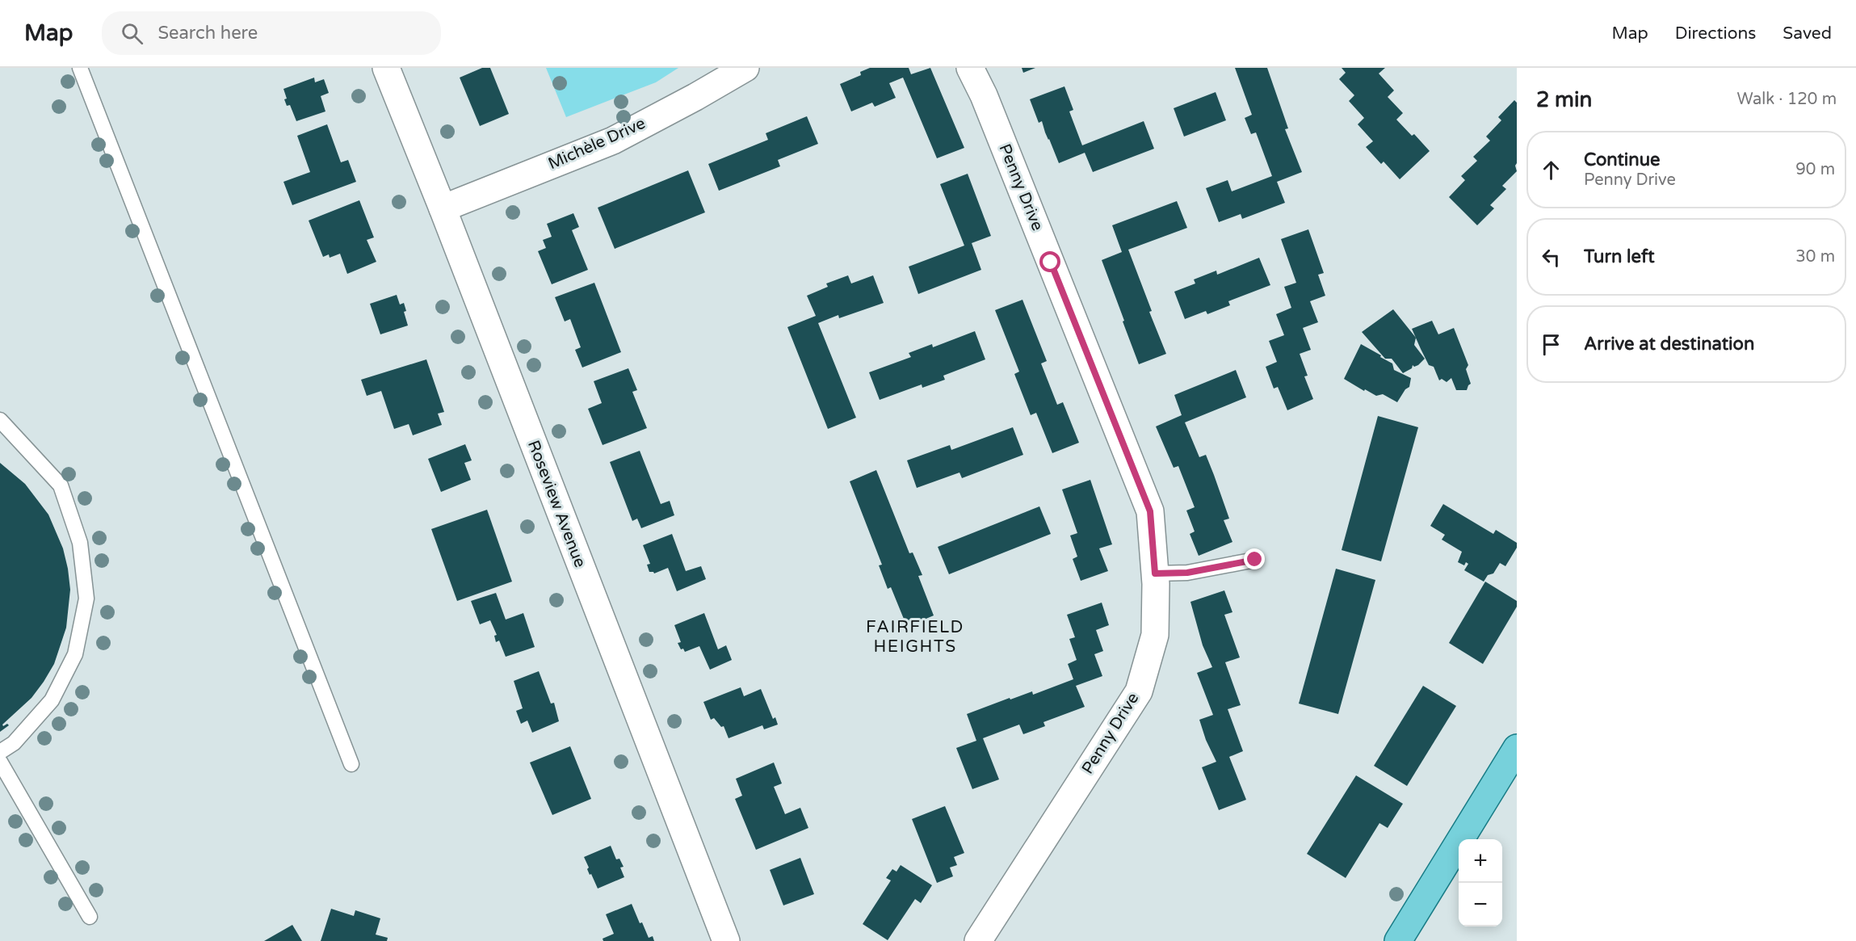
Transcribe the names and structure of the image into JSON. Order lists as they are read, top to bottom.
{
  "streets": {
    "street": ["Michèle Drive", "Penny Drive", "Roseview Avenue"]
  },
  "crossings": [
    ["Michèle Drive", "Roseview Avenue"]
  ],
  "districts": ["FAIRFIELD HEIGHTS"],
  "page": {
    "header": "Map",
    "search": "Search here",
    "nav": ["Map", "Directions", "Saved"],
    "heading": ["2 min", "Walk · 120 m"],
    "list": [
      ["Continue", "Penny Drive", "90 m"],
      ["Turn left", "30 m"],
      "Arrive at destination"
    ],
    "map_buttons": ["+", "−"]
  }
}
